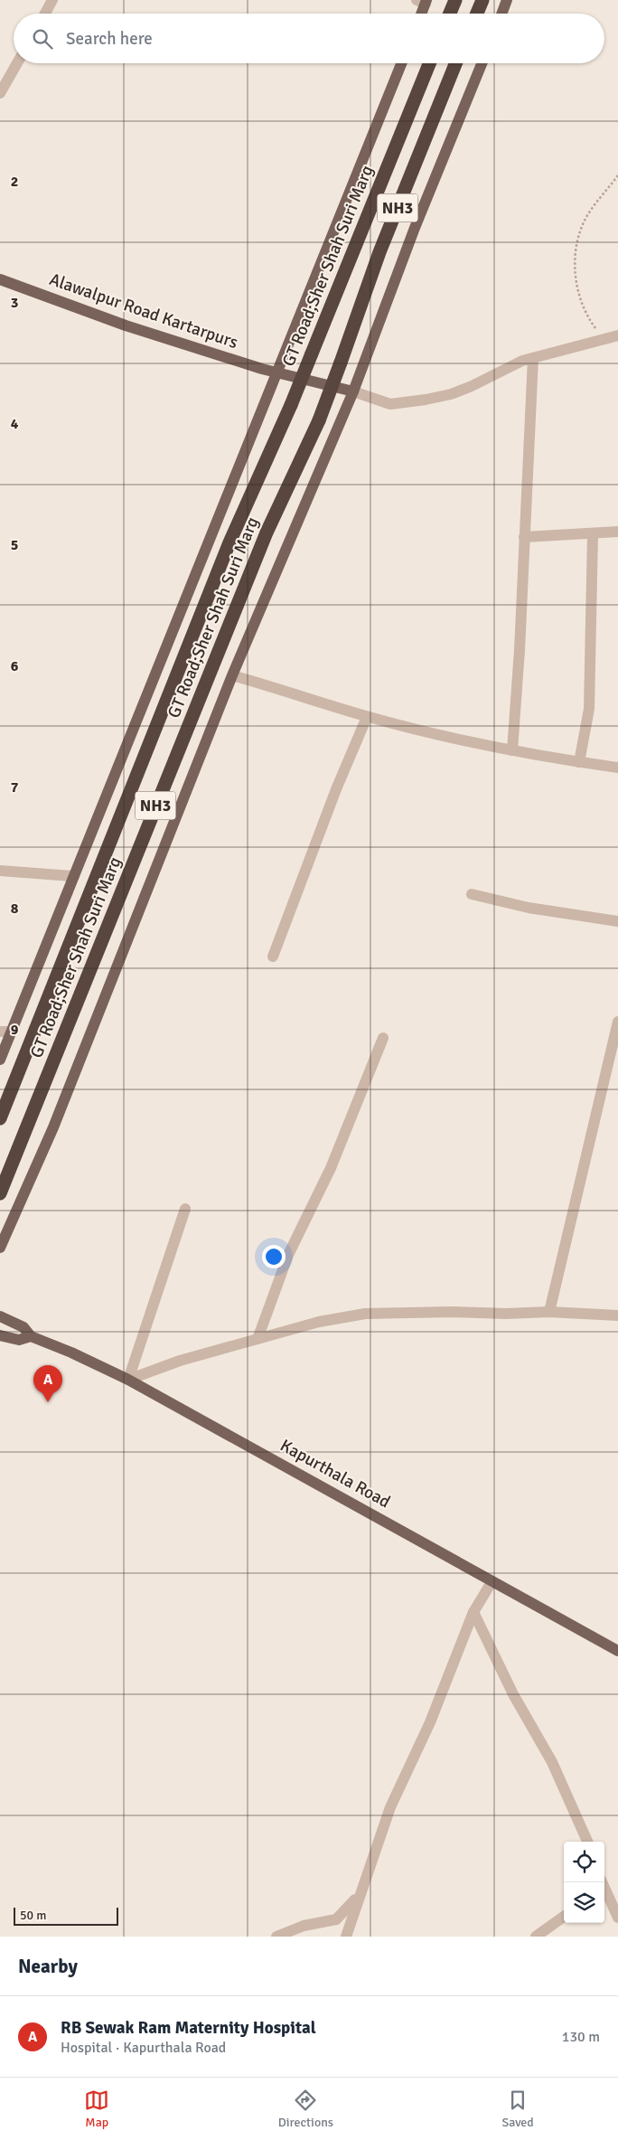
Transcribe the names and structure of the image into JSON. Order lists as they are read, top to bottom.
{
  "streets": {
    "highway": ["NH3", "GT Road;Sher Shah Suri Marg"],
    "main road": ["Alawalpur Road Kartarpurs", "Kapurthala Road"]
  },
  "scale_bar": "50 m",
  "page": {
    "search": "Search here",
    "pins": "A",
    "scale": "50 m",
    "heading": "Nearby",
    "list": [
      {
        "mark": "A",
        "name": "RB Sewak Ram Maternity Hospital",
        "note": "Hospital · Kapurthala Road",
        "value": "130 m"
      }
    ],
    "nav": ["Map", "Directions", "Saved"]
  },
  "grid": {
    "rows": [
      "2",
      "3",
      "4",
      "5",
      "6",
      "7",
      "8",
      "9"
    ]
  }
}
